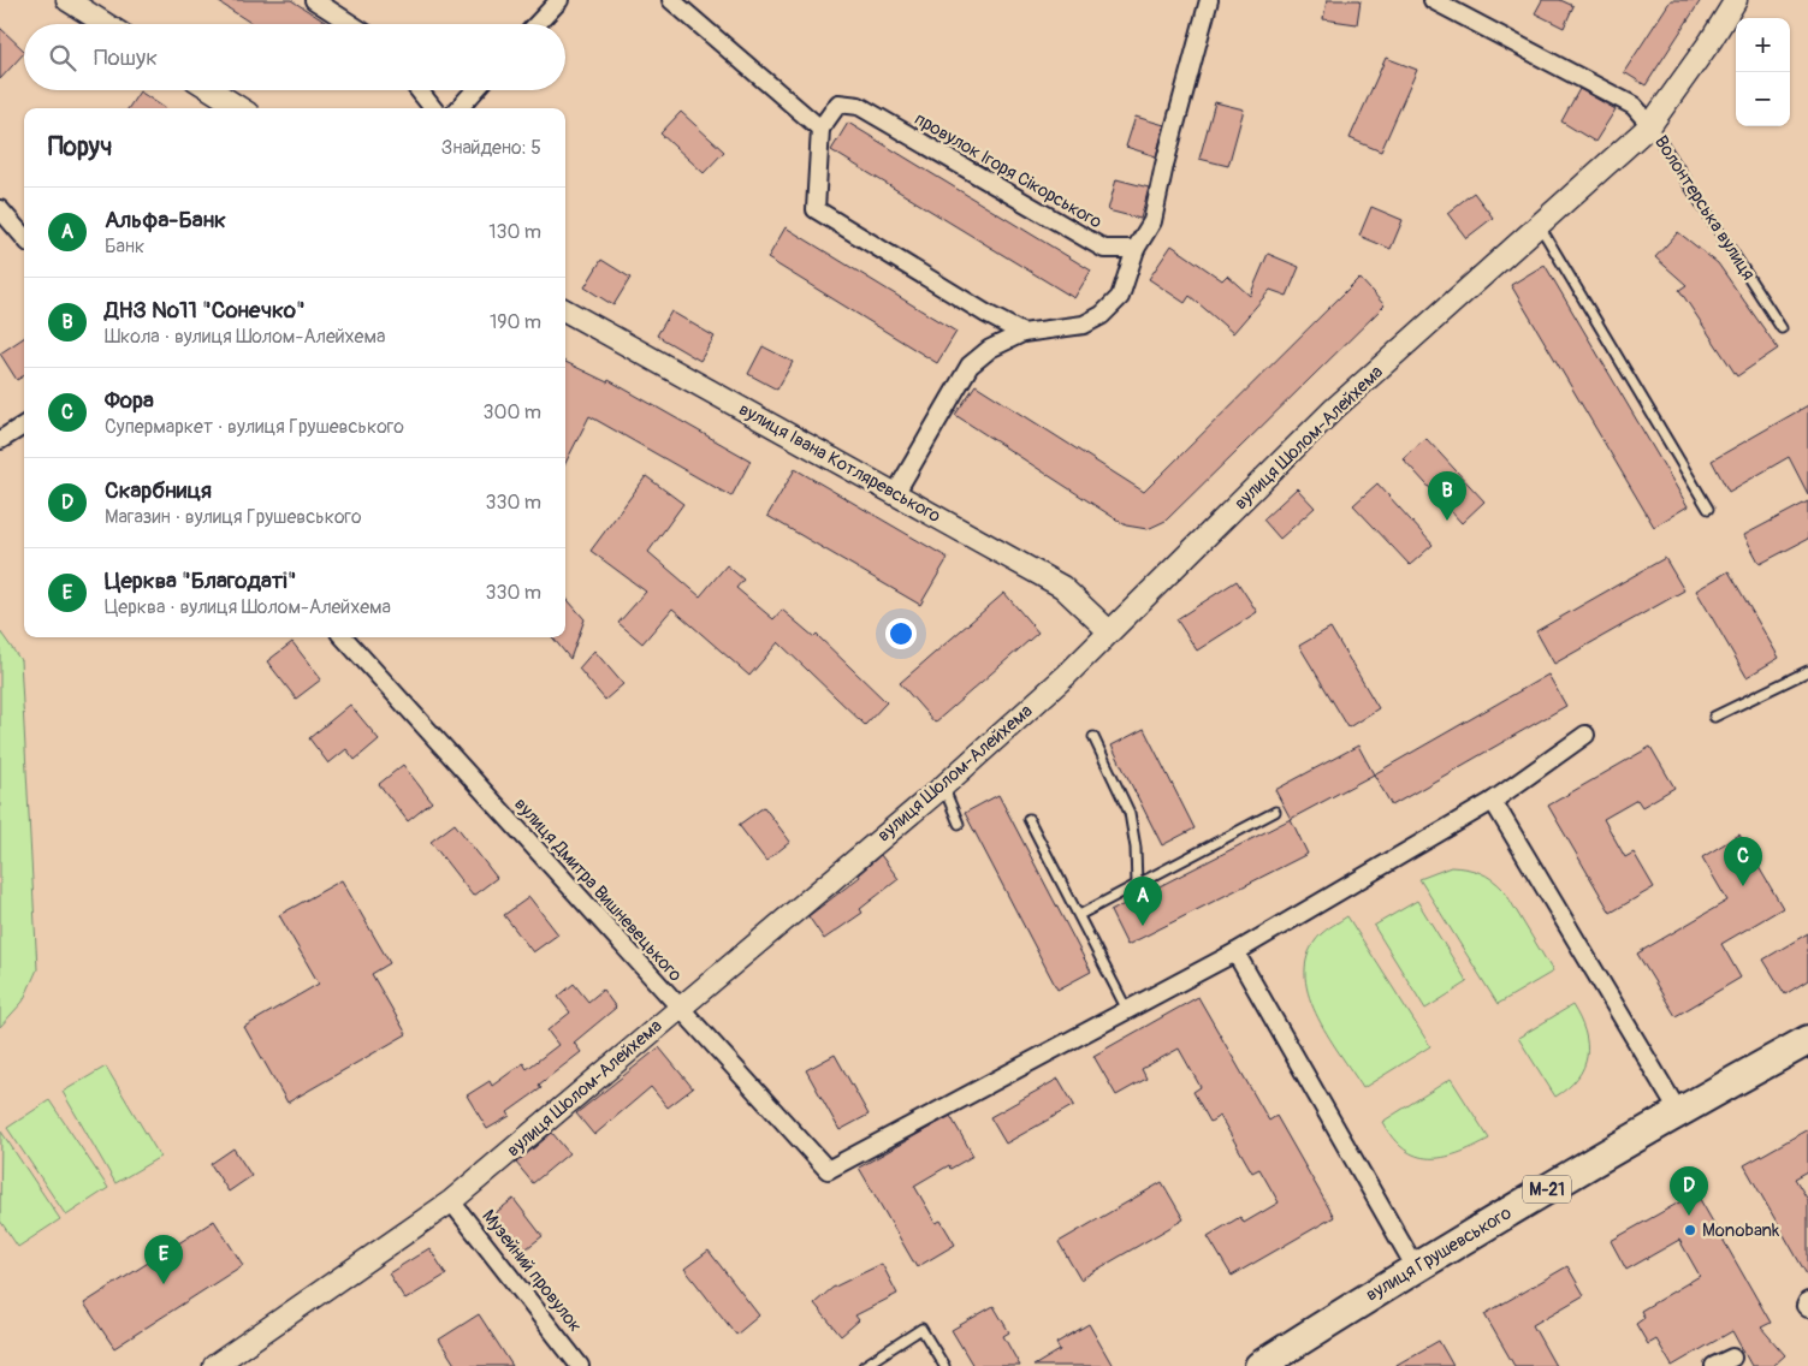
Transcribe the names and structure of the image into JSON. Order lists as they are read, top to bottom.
{
  "streets": {
    "highway": ["М-21", "вулиця Грушевського"],
    "street": [
      "провулок Ігоря Сікорського",
      "Волонтерська вулиця",
      "вулиця Шолом-Алейхема",
      "вулиця Івана Котляревського",
      "вулиця Дмитра Вишневецького",
      "Музейний провулок"
    ]
  },
  "crossings": [
    ["Волонтерська вулиця", "вулиця Шолом-Алейхема"],
    ["вулиця Шолом-Алейхема", "вулиця Івана Котляревського"],
    ["вулиця Шолом-Алейхема", "вулиця Дмитра Вишневецького"],
    ["вулиця Шолом-Алейхема", "Музейний провулок"]
  ],
  "places": ["Monobank"],
  "page": {
    "map_buttons": ["+", "−"],
    "search": "Пошук",
    "heading": ["Поруч", "Знайдено: 5"],
    "list": [
      {
        "mark": "A",
        "name": "Альфа-Банк",
        "note": "Банк",
        "value": "130 m"
      },
      {
        "mark": "B",
        "name": "ДНЗ №11 \"Сонечко\"",
        "note": "Школа · вулиця Шолом-Алейхема",
        "value": "190 m"
      },
      {
        "mark": "C",
        "name": "Фора",
        "note": "Супермаркет · вулиця Грушевського",
        "value": "300 m"
      },
      {
        "mark": "D",
        "name": "Скарбниця",
        "note": "Магазин · вулиця Грушевського",
        "value": "330 m"
      },
      {
        "mark": "E",
        "name": "Церква \"Благодаті\"",
        "note": "Церква · вулиця Шолом-Алейхема",
        "value": "330 m"
      }
    ],
    "pins": [
      "B",
      "C",
      "A",
      "D",
      "E"
    ]
  }
}
